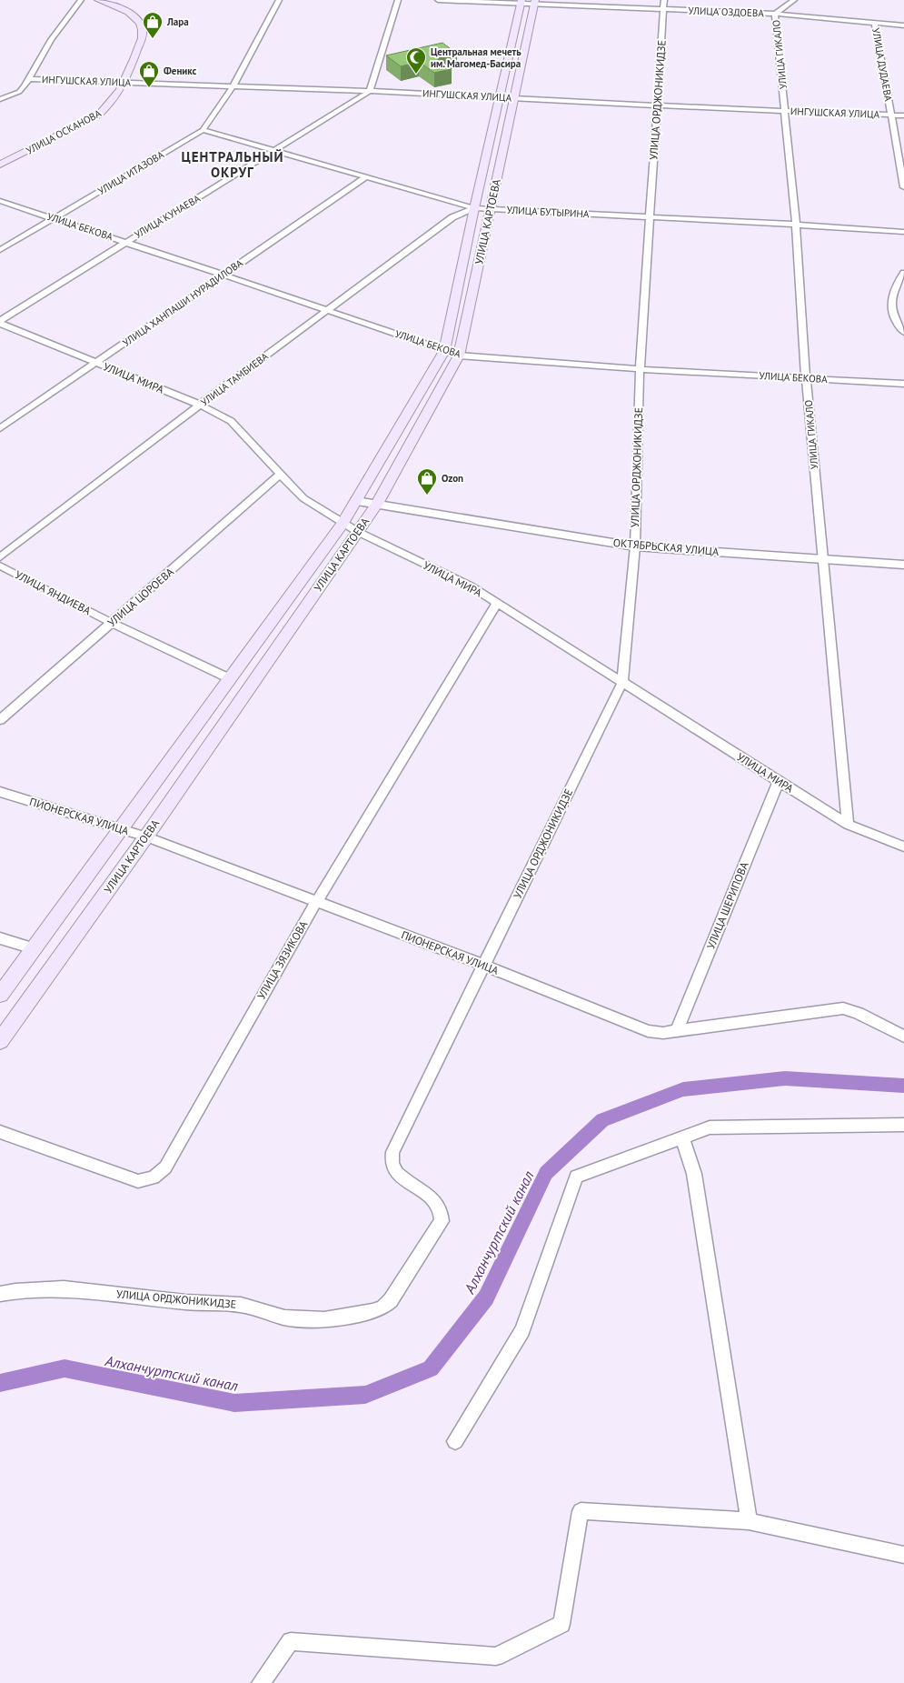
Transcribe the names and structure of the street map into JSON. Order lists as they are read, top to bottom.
{
  "streets": {
    "main road": ["УЛИЦА ОСКАНОВА", "УЛИЦА КАРТОЕВА"],
    "street": [
      "УЛИЦА ОЗДОЕВА",
      "УЛИЦА ГИКАЛО",
      "УЛИЦА ДУДАЕВА",
      "ИНГУШСКАЯ УЛИЦА",
      "УЛИЦА ОРДЖОНИКИДЗЕ",
      "УЛИЦА ИТАЗОВА",
      "УЛИЦА БУТЫРИНА",
      "УЛИЦА КУНАЕВА",
      "УЛИЦА БЕКОВА",
      "УЛИЦА ХАНПАШИ НУРАДИЛОВА",
      "УЛИЦА МИРА",
      "УЛИЦА ТАМБИЕВА",
      "ОКТЯБРЬСКАЯ УЛИЦА",
      "УЛИЦА ЯНДИЕВА",
      "УЛИЦА ЦОРОЕВА",
      "ПИОНЕРСКАЯ УЛИЦА",
      "УЛИЦА ШЕРИПОВА",
      "УЛИЦА ЗЯЗИКОВА"
    ]
  },
  "crossings": [
    ["УЛИЦА ОЗДОЕВА", "УЛИЦА ГИКАЛО"],
    ["УЛИЦА ОЗДОЕВА", "УЛИЦА ДУДАЕВА"],
    ["УЛИЦА ОЗДОЕВА", "УЛИЦА ОРДЖОНИКИДЗЕ"],
    ["УЛИЦА ОЗДОЕВА", "УЛИЦА КАРТОЕВА"],
    ["УЛИЦА ГИКАЛО", "ИНГУШСКАЯ УЛИЦА"],
    ["УЛИЦА ГИКАЛО", "УЛИЦА БУТЫРИНА"],
    ["УЛИЦА ГИКАЛО", "УЛИЦА БЕКОВА"],
    ["УЛИЦА ГИКАЛО", "УЛИЦА МИРА"],
    ["УЛИЦА ГИКАЛО", "ОКТЯБРЬСКАЯ УЛИЦА"],
    ["УЛИЦА ДУДАЕВА", "ИНГУШСКАЯ УЛИЦА"],
    ["ИНГУШСКАЯ УЛИЦА", "УЛИЦА ОРДЖОНИКИДЗЕ"],
    ["ИНГУШСКАЯ УЛИЦА", "УЛИЦА ОСКАНОВА"],
    ["ИНГУШСКАЯ УЛИЦА", "УЛИЦА ИТАЗОВА"],
    ["ИНГУШСКАЯ УЛИЦА", "УЛИЦА КУНАЕВА"],
    ["ИНГУШСКАЯ УЛИЦА", "УЛИЦА КАРТОЕВА"],
    ["УЛИЦА ОРДЖОНИКИДЗЕ", "УЛИЦА БУТЫРИНА"],
    ["УЛИЦА ОРДЖОНИКИДЗЕ", "УЛИЦА БЕКОВА"],
    ["УЛИЦА ОРДЖОНИКИДЗЕ", "УЛИЦА МИРА"],
    ["УЛИЦА ОРДЖОНИКИДЗЕ", "ОКТЯБРЬСКАЯ УЛИЦА"],
    ["УЛИЦА ОРДЖОНИКИДЗЕ", "ПИОНЕРСКАЯ УЛИЦА"],
    ["УЛИЦА ИТАЗОВА", "УЛИЦА БУТЫРИНА"],
    ["УЛИЦА ИТАЗОВА", "УЛИЦА БЕКОВА"],
    ["УЛИЦА БУТЫРИНА", "УЛИЦА КУНАЕВА"],
    ["УЛИЦА БУТЫРИНА", "УЛИЦА КАРТОЕВА"],
    ["УЛИЦА БУТЫРИНА", "УЛИЦА ХАНПАШИ НУРАДИЛОВА"],
    ["УЛИЦА БУТЫРИНА", "УЛИЦА ТАМБИЕВА"],
    ["УЛИЦА КУНАЕВА", "УЛИЦА БЕКОВА"],
    ["УЛИЦА КУНАЕВА", "УЛИЦА МИРА"],
    ["УЛИЦА КАРТОЕВА", "УЛИЦА БЕКОВА"],
    ["УЛИЦА КАРТОЕВА", "УЛИЦА МИРА"],
    ["УЛИЦА КАРТОЕВА", "УЛИЦА ТАМБИЕВА"],
    ["УЛИЦА КАРТОЕВА", "ОКТЯБРЬСКАЯ УЛИЦА"],
    ["УЛИЦА КАРТОЕВА", "УЛИЦА ЯНДИЕВА"],
    ["УЛИЦА КАРТОЕВА", "ПИОНЕРСКАЯ УЛИЦА"],
    ["УЛИЦА БЕКОВА", "УЛИЦА ХАНПАШИ НУРАДИЛОВА"],
    ["УЛИЦА БЕКОВА", "УЛИЦА ТАМБИЕВА"],
    ["УЛИЦА ХАНПАШИ НУРАДИЛОВА", "УЛИЦА МИРА"],
    ["УЛИЦА МИРА", "УЛИЦА ТАМБИЕВА"],
    ["УЛИЦА МИРА", "УЛИЦА ЦОРОЕВА"],
    ["УЛИЦА МИРА", "УЛИЦА ШЕРИПОВА"],
    ["УЛИЦА МИРА", "УЛИЦА ЗЯЗИКОВА"],
    ["УЛИЦА ЯНДИЕВА", "УЛИЦА ЦОРОЕВА"],
    ["ПИОНЕРСКАЯ УЛИЦА", "УЛИЦА ШЕРИПОВА"],
    ["ПИОНЕРСКАЯ УЛИЦА", "УЛИЦА ЗЯЗИКОВА"]
  ],
  "districts": ["ЦЕНТРАЛЬНЫЙ ОКРУГ"],
  "water": ["Алханчуртский канал"],
  "places": {
    "shop": ["Лара", "Феникс", "Ozon"],
    "mosque": ["Центральная мечеть им. Магомед-Басира"]
  }
}
